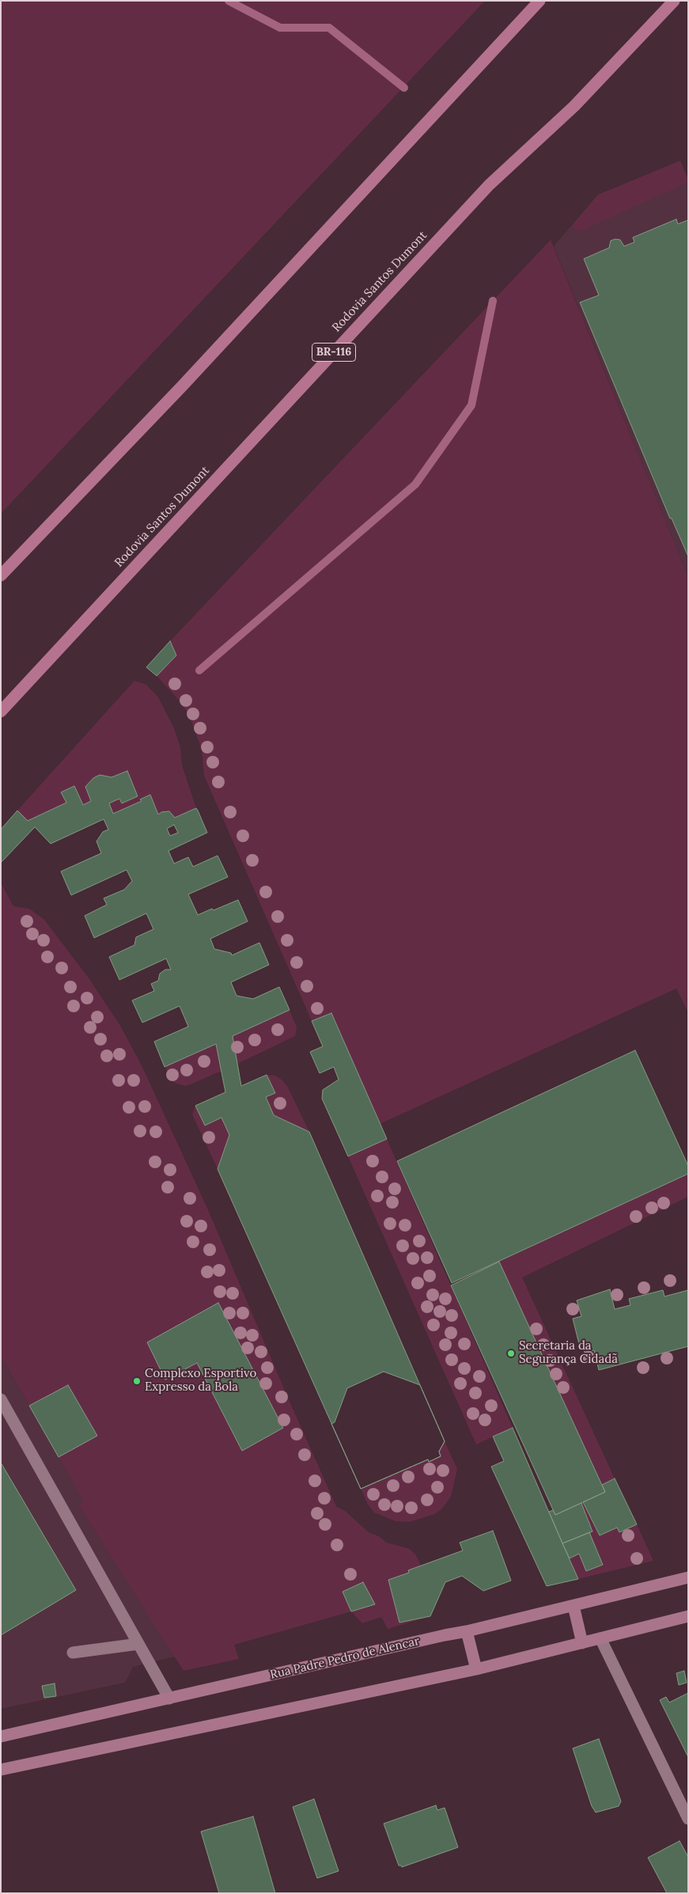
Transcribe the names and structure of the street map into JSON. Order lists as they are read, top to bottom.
{
  "streets": {
    "highway": ["Rodovia Santos Dumont", "BR-116"],
    "main road": ["Rua Padre Pedro de Alencar"]
  },
  "places": ["Secretaria da Segurança Cidadã", "Complexo Esportivo Expresso da Bola"]
}
